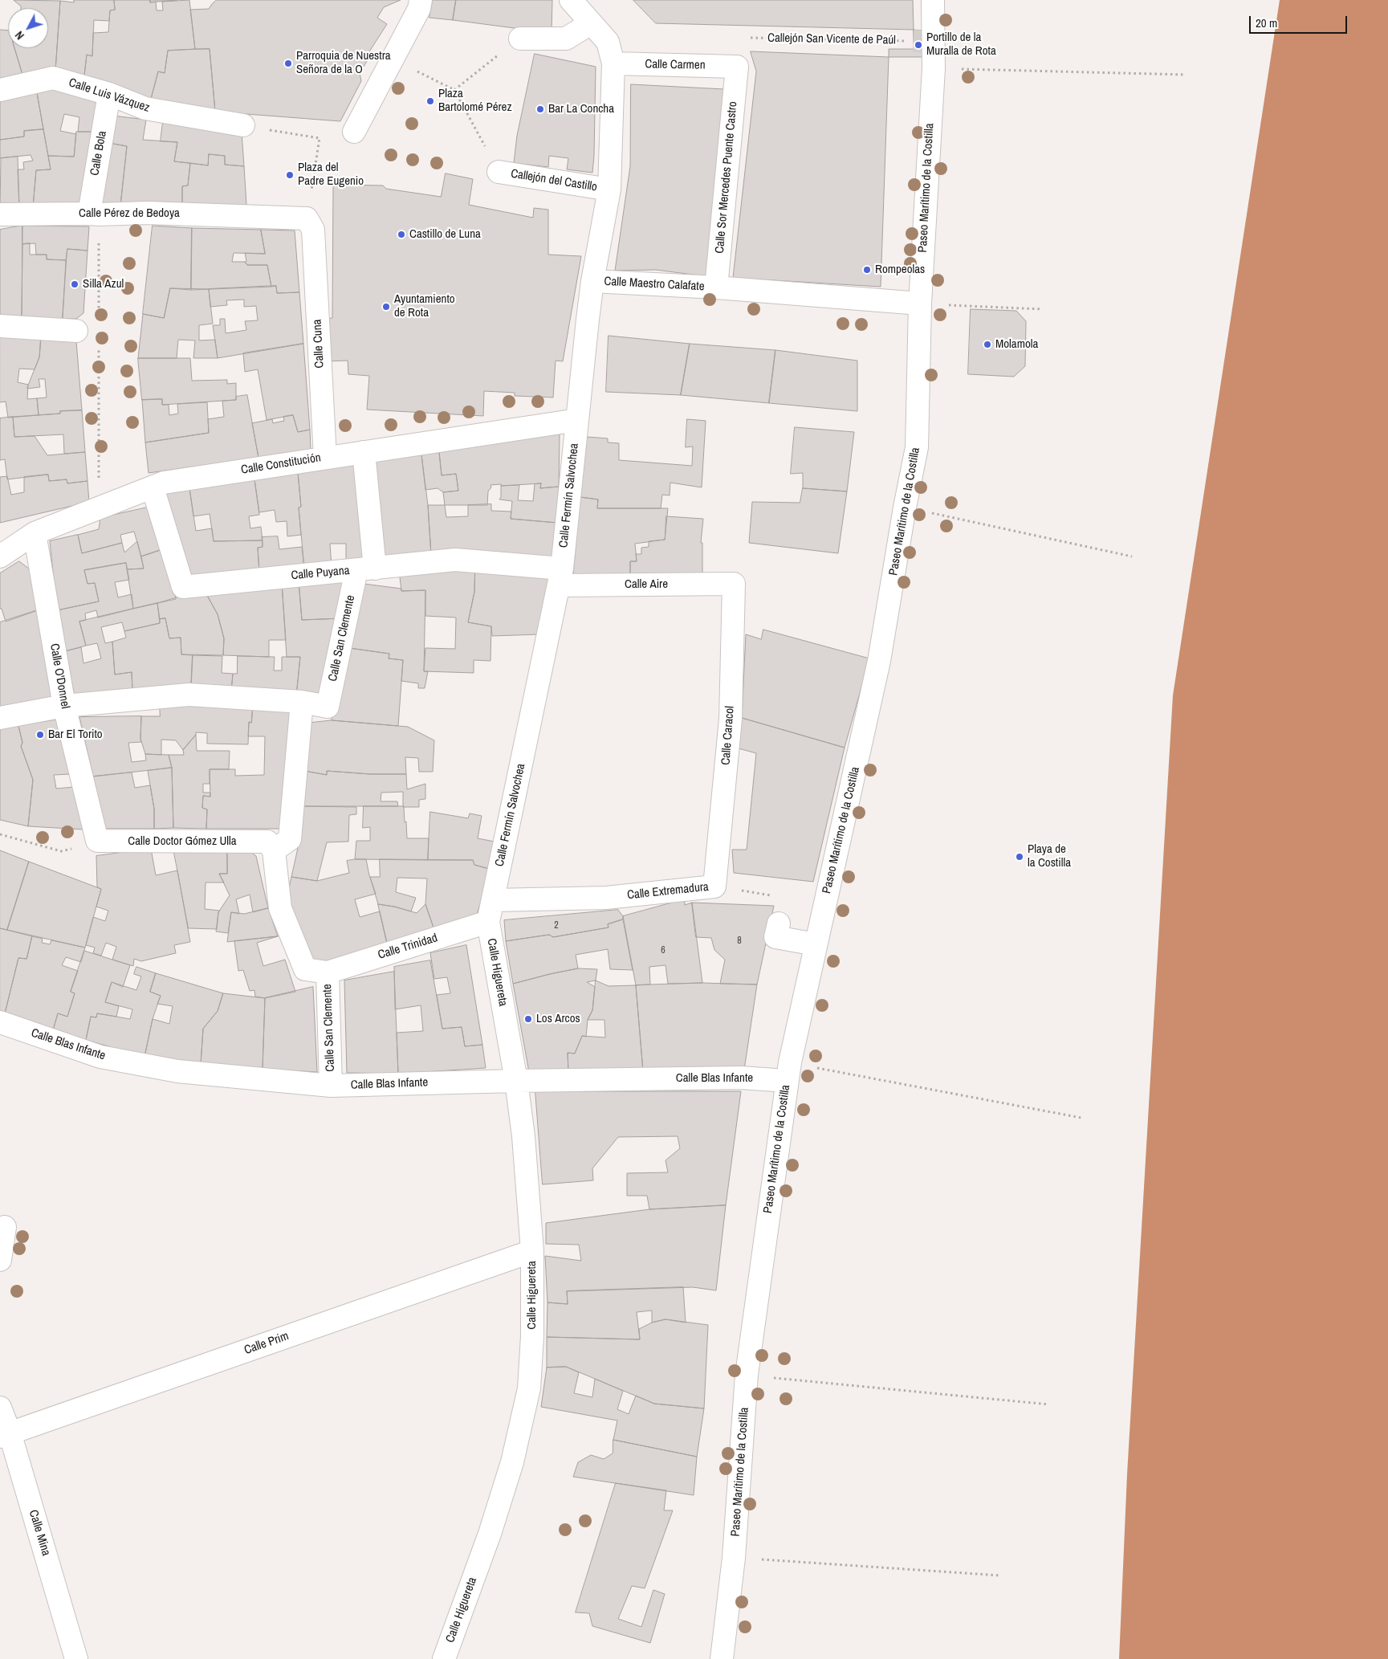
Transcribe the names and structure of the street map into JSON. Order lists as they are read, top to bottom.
{
  "streets": {
    "street": [
      "Calle Carmen",
      "Calle Luis Vázquez",
      "Calle Bola",
      "Calle Sor Mercedes Puente Castro",
      "Callejón del Castillo",
      "Paseo Marítimo de la Costilla",
      "Calle Pérez de Bedoya",
      "Calle Maestro Calafate",
      "Calle Cuna",
      "Calle Constitución",
      "Calle Fermín Salvochea",
      "Calle Puyana",
      "Calle Aire",
      "Calle San Clemente",
      "Calle O'Donnel",
      "Calle Caracol",
      "Calle Doctor Gómez Ulla",
      "Calle Extremadura",
      "Calle Trinidad",
      "Calle Higuereta",
      "Calle Blas Infante",
      "Calle Prim",
      "Calle Mina"
    ],
    "path": ["Callejón San Vicente de Paúl"]
  },
  "crossings": [
    ["Callejón San Vicente de Paúl", "Paseo Marítimo de la Costilla"],
    ["Calle Carmen", "Calle Sor Mercedes Puente Castro"],
    ["Calle Carmen", "Calle Fermín Salvochea"],
    ["Calle Luis Vázquez", "Calle Bola"],
    ["Calle Bola", "Calle Pérez de Bedoya"],
    ["Calle Sor Mercedes Puente Castro", "Calle Maestro Calafate"],
    ["Callejón del Castillo", "Calle Fermín Salvochea"],
    ["Paseo Marítimo de la Costilla", "Calle Maestro Calafate"],
    ["Paseo Marítimo de la Costilla", "Calle Blas Infante"],
    ["Calle Pérez de Bedoya", "Calle Cuna"],
    ["Calle Maestro Calafate", "Calle Fermín Salvochea"],
    ["Calle Cuna", "Calle Constitución"],
    ["Calle Constitución", "Calle Fermín Salvochea"],
    ["Calle Constitución", "Calle Puyana"],
    ["Calle Constitución", "Calle San Clemente"],
    ["Calle Constitución", "Calle O'Donnel"],
    ["Calle Fermín Salvochea", "Calle Puyana"],
    ["Calle Fermín Salvochea", "Calle Aire"],
    ["Calle Fermín Salvochea", "Calle Extremadura"],
    ["Calle Fermín Salvochea", "Calle Trinidad"],
    ["Calle Fermín Salvochea", "Calle Higuereta"],
    ["Calle Puyana", "Calle Aire"],
    ["Calle Puyana", "Calle San Clemente"],
    ["Calle Aire", "Calle Caracol"],
    ["Calle San Clemente", "Calle Doctor Gómez Ulla"],
    ["Calle San Clemente", "Calle Trinidad"],
    ["Calle San Clemente", "Calle Blas Infante"],
    ["Calle O'Donnel", "Calle Doctor Gómez Ulla"],
    ["Calle Caracol", "Calle Extremadura"],
    ["Calle Trinidad", "Calle Higuereta"],
    ["Calle Higuereta", "Calle Blas Infante"],
    ["Calle Higuereta", "Calle Prim"],
    ["Calle Prim", "Calle Mina"]
  ],
  "places": [
    "Portillo de la Muralla de Rota",
    "Parroquia de Nuestra Señora de la O",
    "Plaza Bartolomé Pérez",
    "Bar La Concha",
    "Plaza del Padre Eugenio",
    "Castillo de Luna",
    "Rompeolas",
    "Silla Azul",
    "Ayuntamiento de Rota",
    "Molamola",
    "Bar El Torito",
    "Playa de la Costilla",
    "Los Arcos"
  ],
  "house_numbers": ["2", "8", "6"],
  "scale_bar": "20 m",
  "north": "bottom left"
}
